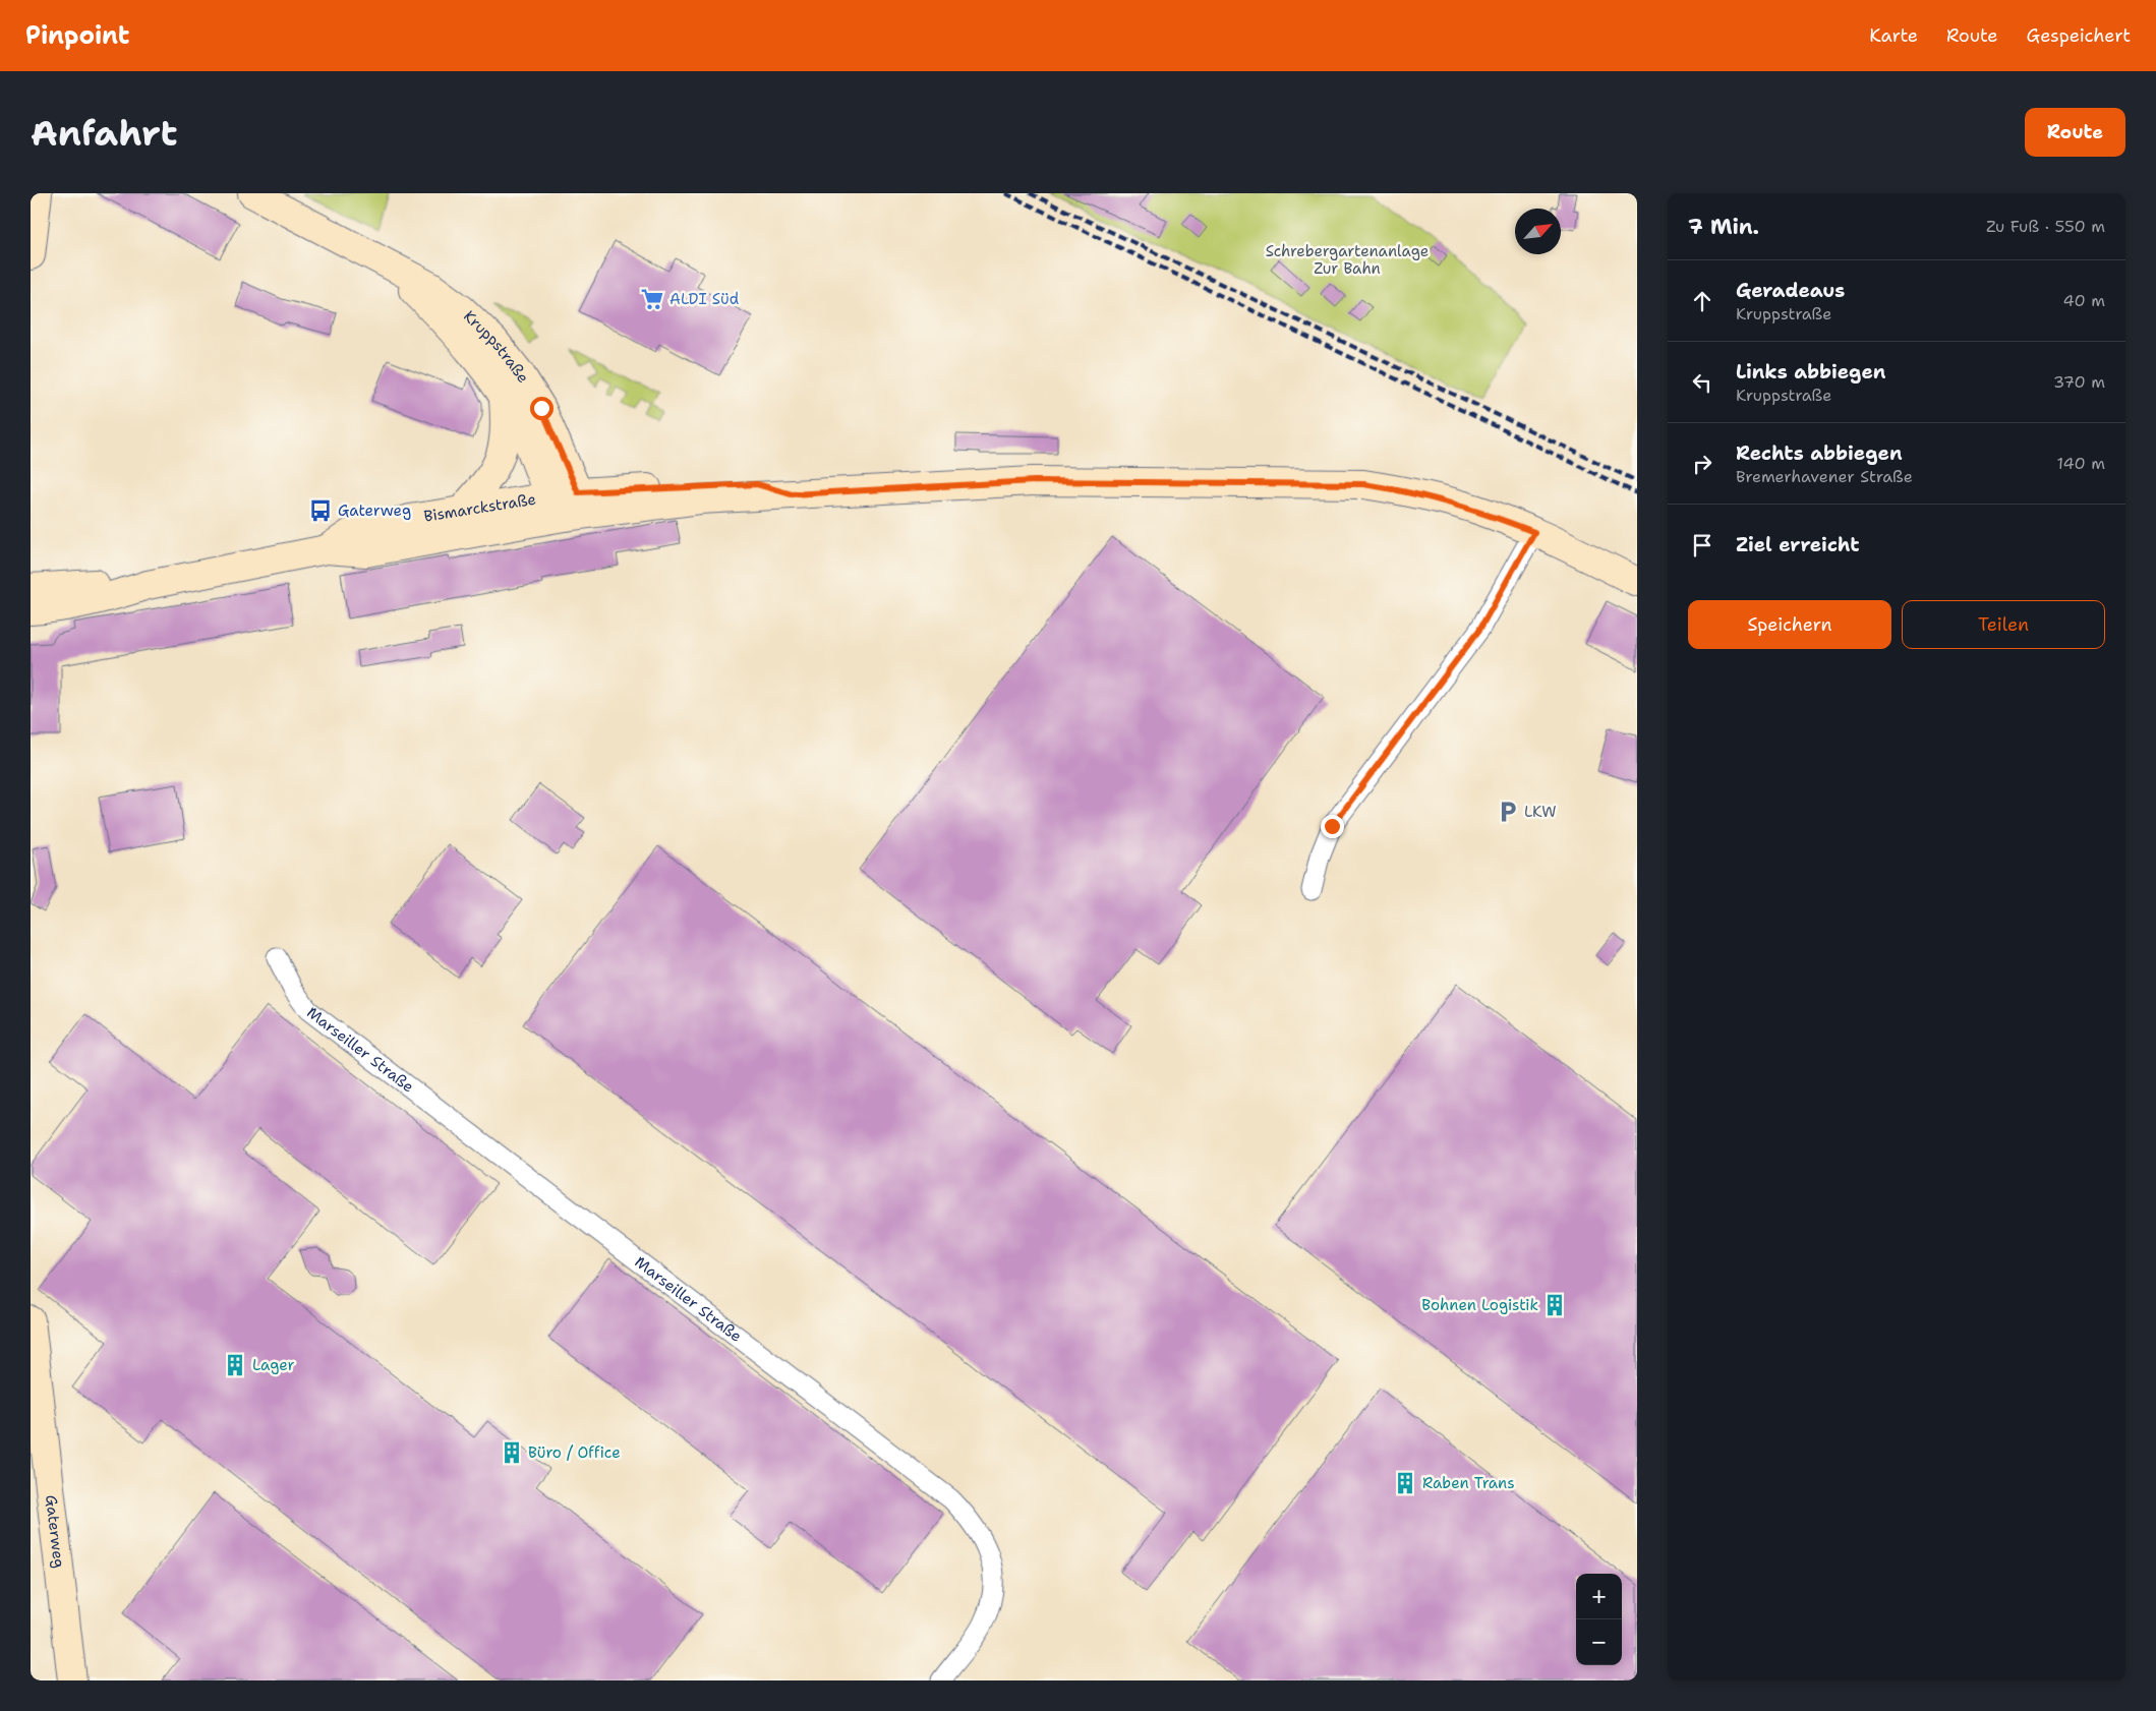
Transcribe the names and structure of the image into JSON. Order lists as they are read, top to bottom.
{
  "streets": {
    "street": [
      "Kruppstraße",
      "Bismarckstraße",
      "Marseiller Straße",
      "Gaterweg"
    ]
  },
  "crossings": [
    ["Kruppstraße", "Bismarckstraße"]
  ],
  "parks": ["Schrebergartenanlage Zur Bahn"],
  "places": {
    "supermarket": ["ALDI Süd"],
    "bus stop": ["Gaterweg"],
    "parking": ["LKW"],
    "building": [
      "Bohnen Logistik",
      "Lager",
      "Büro / Office",
      "Raben Trans"
    ]
  },
  "north": "top right",
  "page": {
    "header": "Pinpoint",
    "nav": ["Karte", "Route", "Gespeichert"],
    "buttons": [
      "Route",
      ["Speichern", "Teilen"]
    ],
    "title": "Anfahrt",
    "heading": ["7 Min.", "Zu Fuß · 550 m"],
    "list": [
      ["Geradeaus", "Kruppstraße", "40 m"],
      ["Links abbiegen", "Kruppstraße", "370 m"],
      ["Rechts abbiegen", "Bremerhavener Straße", "140 m"],
      "Ziel erreicht"
    ],
    "map_buttons": ["+", "−"]
  }
}
